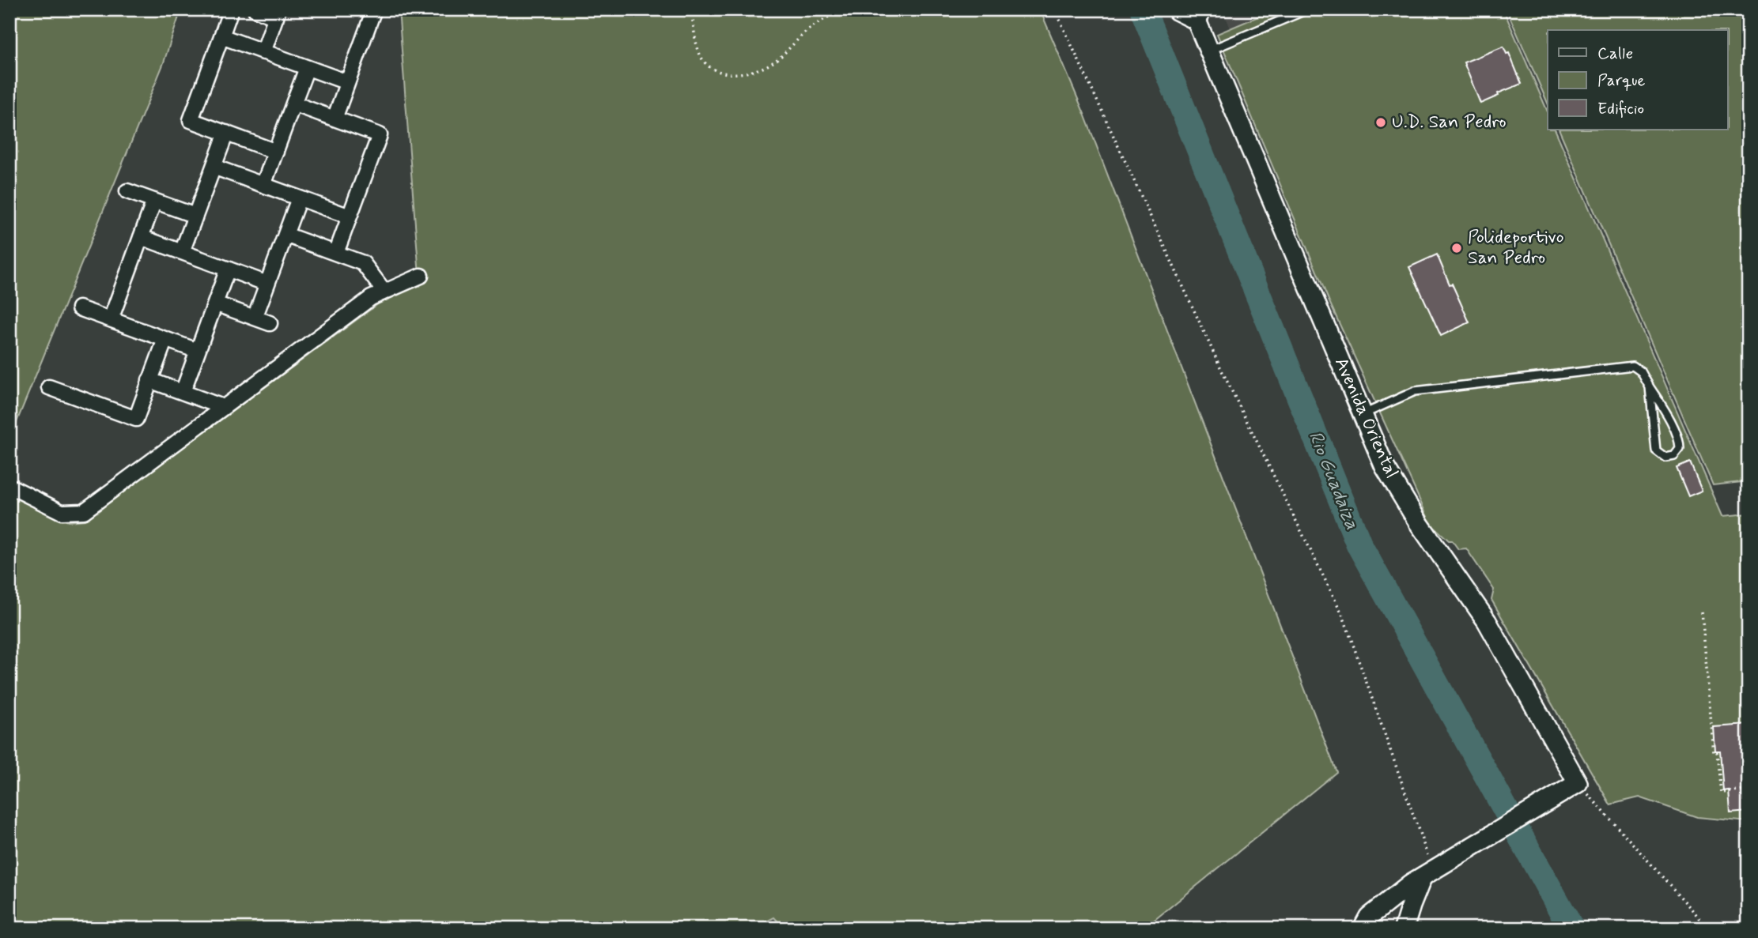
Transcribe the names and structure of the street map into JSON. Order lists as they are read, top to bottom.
{
  "streets": {
    "street": ["Avenida Oriental"]
  },
  "water": ["Rio Guadaiza"],
  "places": ["U.D. San Pedro", "Polideportivo San Pedro"],
  "legend": ["Calle", "Parque", "Edificio"]
}
